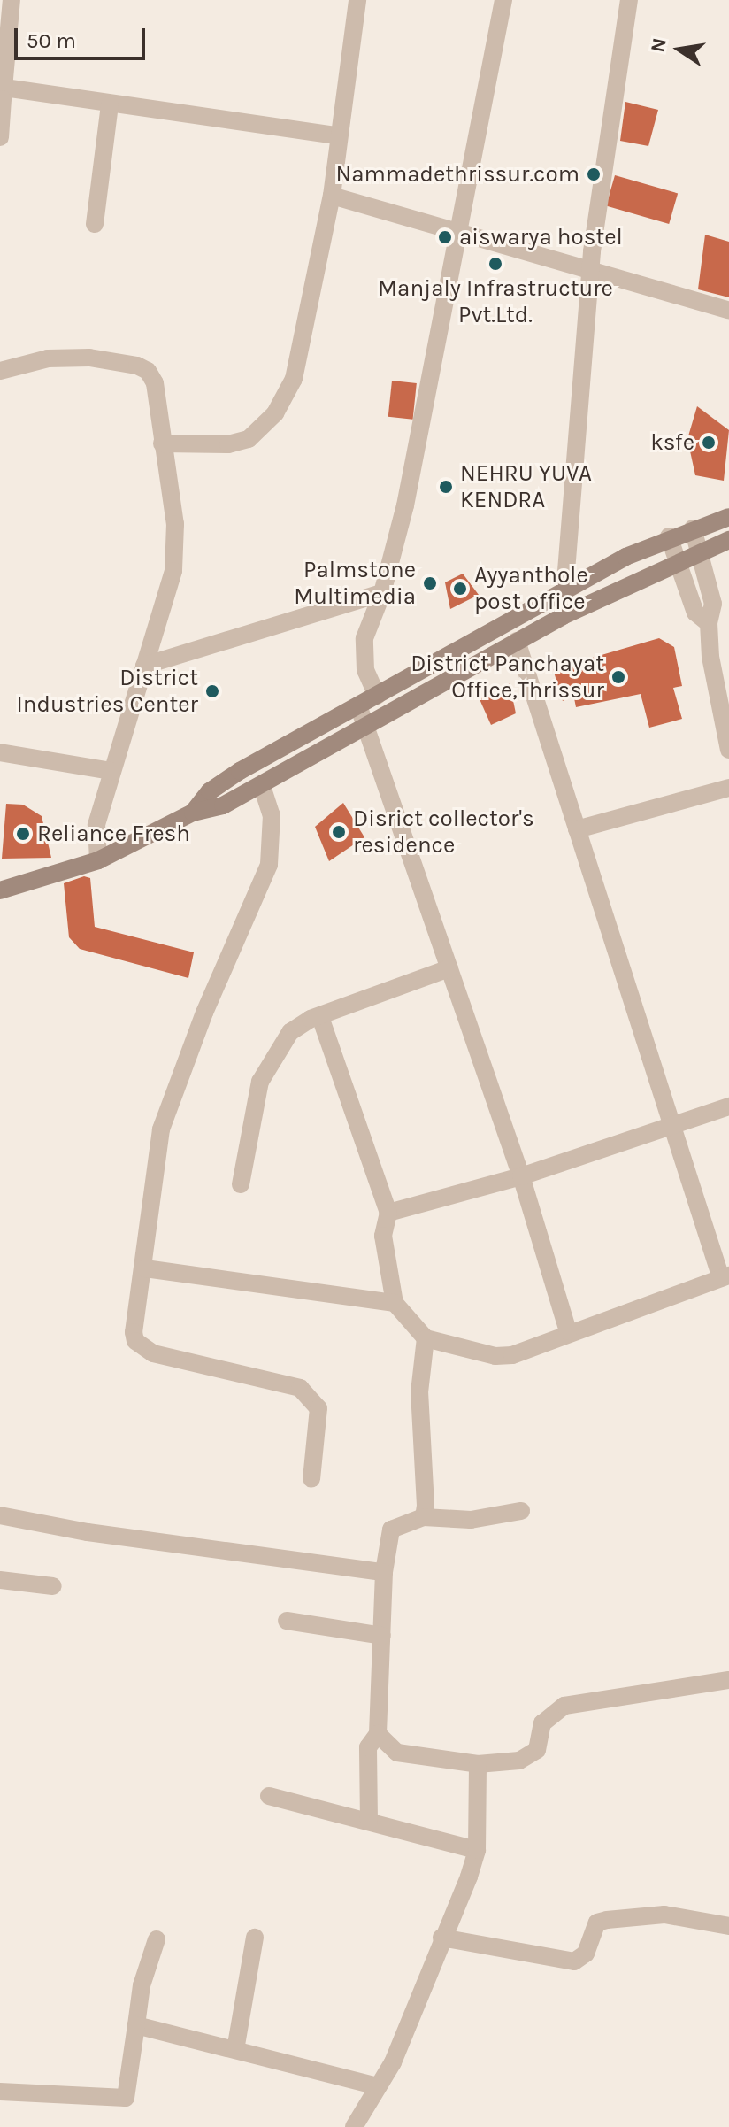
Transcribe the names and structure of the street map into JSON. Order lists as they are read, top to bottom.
{
  "places": [
    "Nammadethrissur.com",
    "aiswarya hostel",
    "Manjaly Infrastructure Pvt.Ltd.",
    "ksfe",
    "NEHRU YUVA KENDRA",
    "Palmstone Multimedia",
    "Ayyanthole post office",
    "District Panchayat Office,Thrissur",
    "District Industries Center",
    "Disrict collector's residence",
    "Reliance Fresh"
  ],
  "scale_bar": "50 m",
  "north": "left"
}
